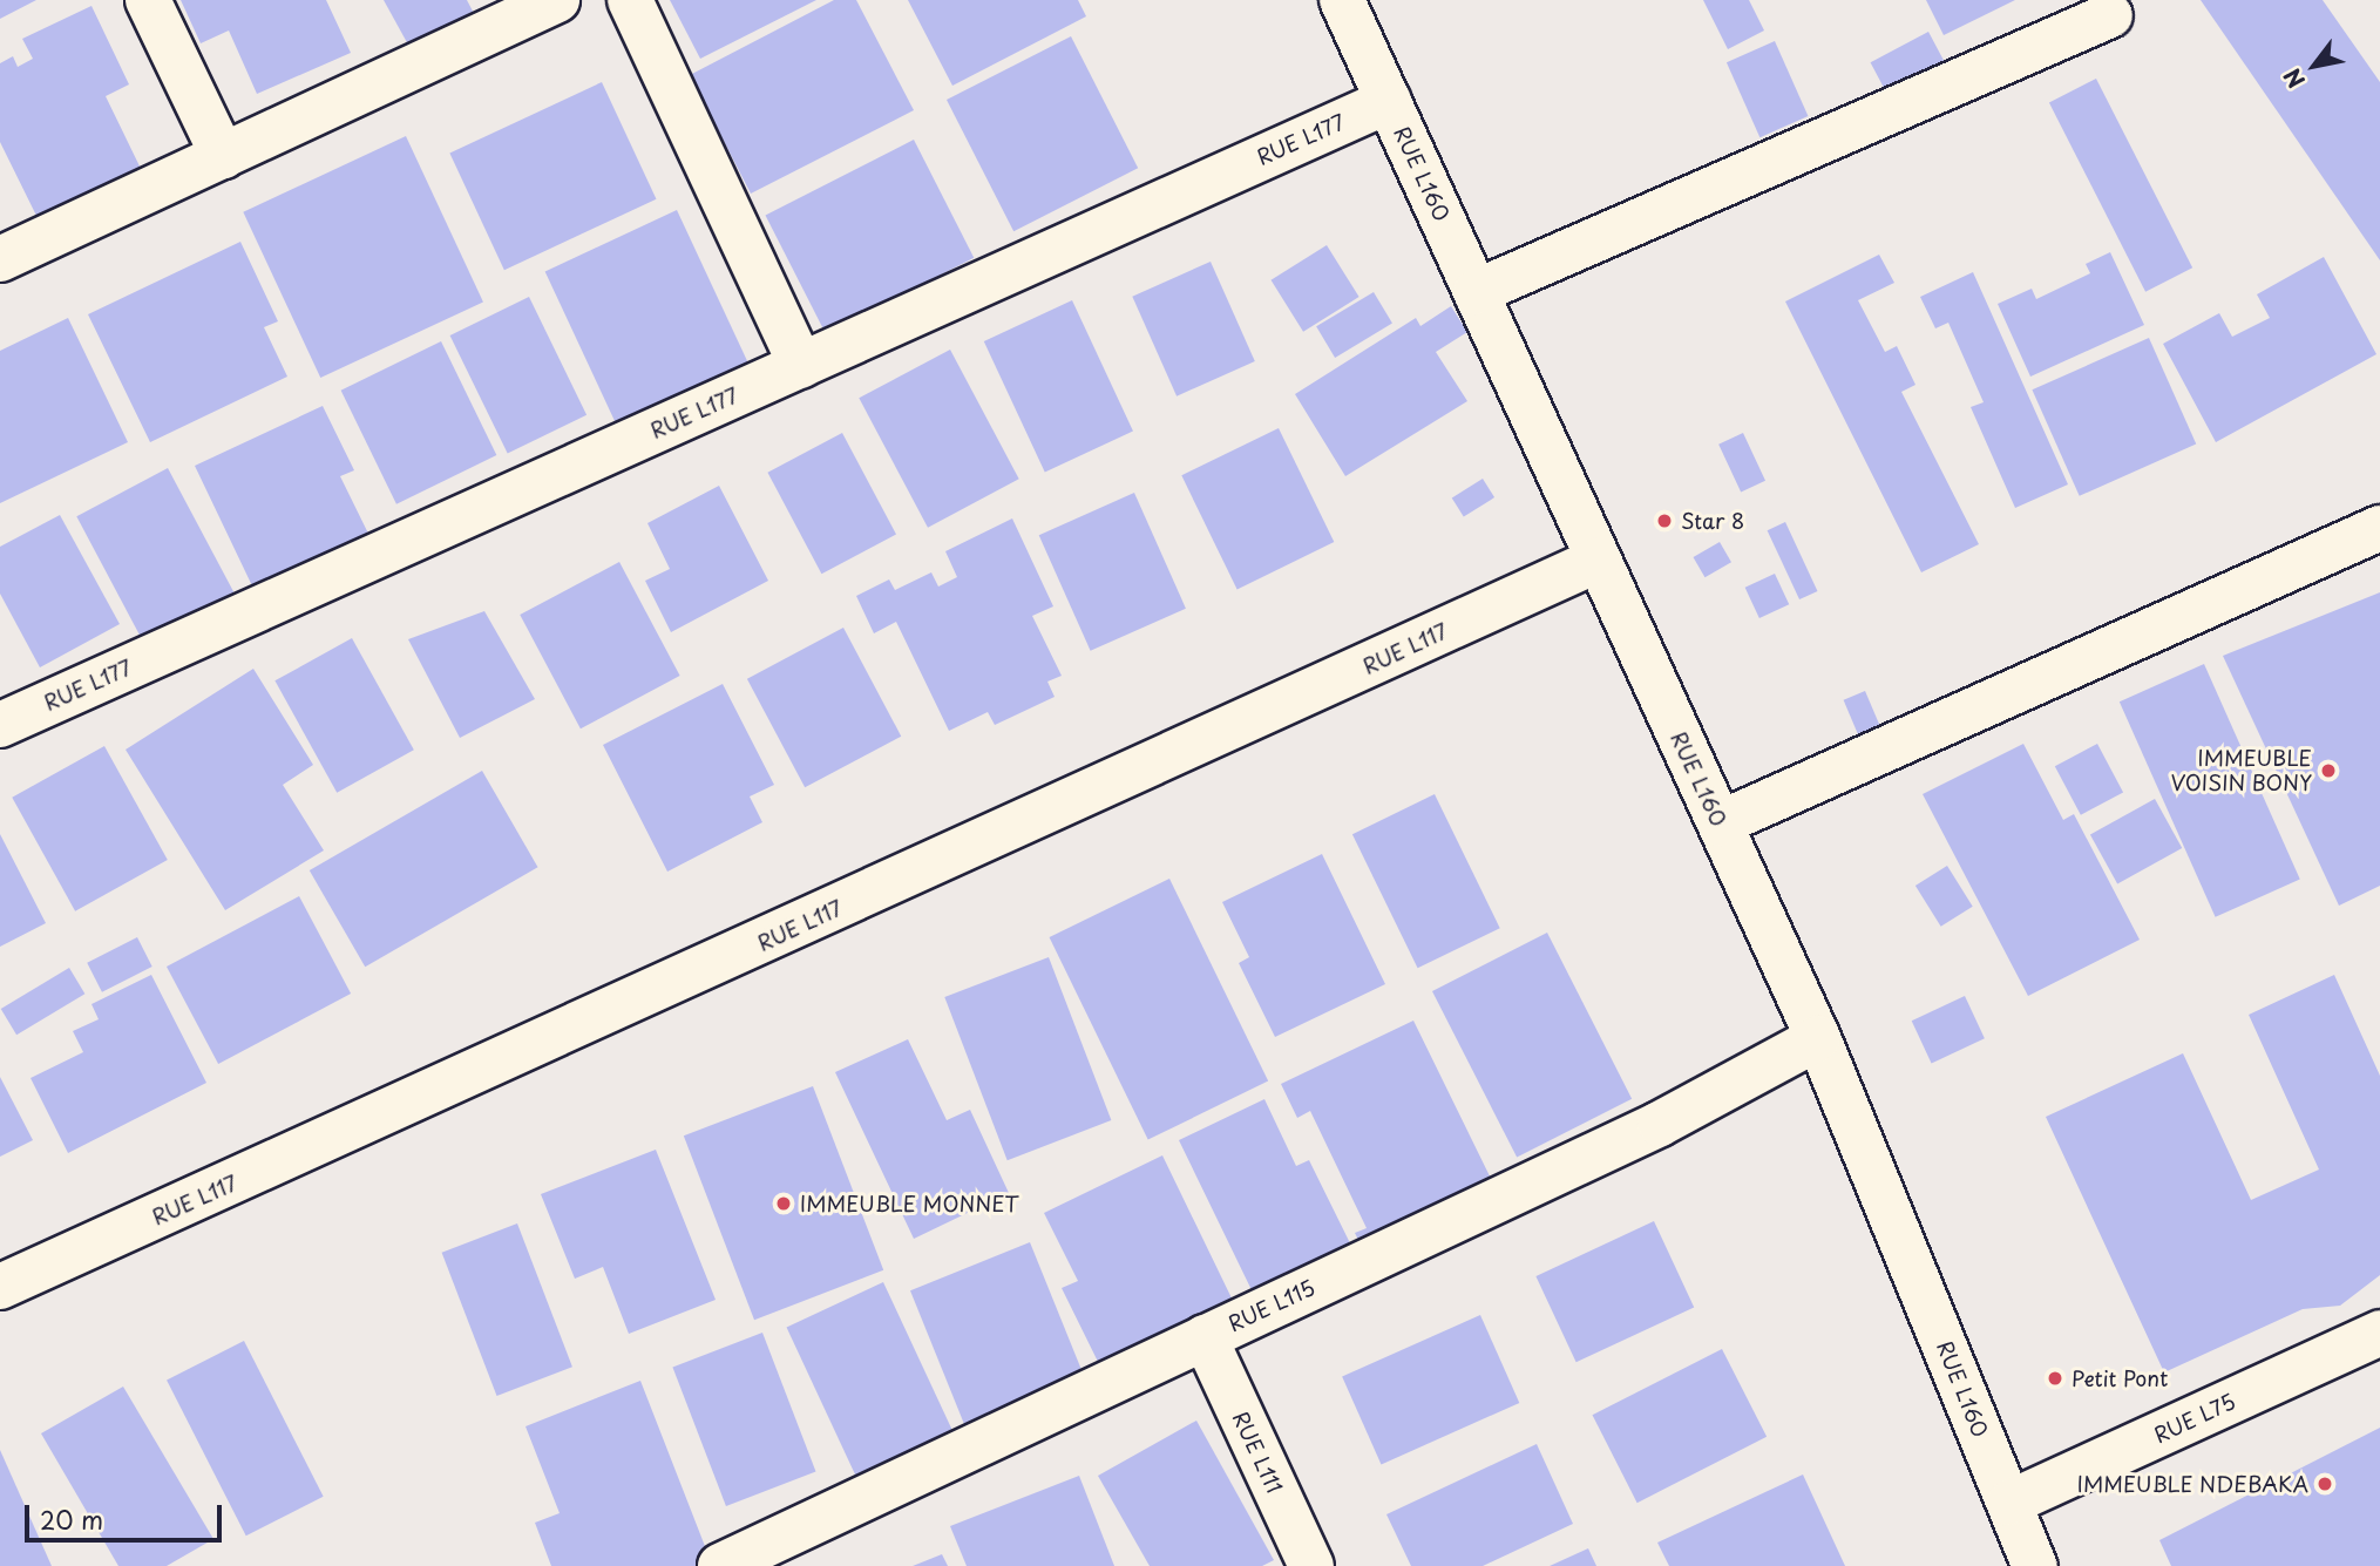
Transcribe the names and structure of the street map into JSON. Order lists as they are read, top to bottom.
{
  "streets": {
    "street": [
      "RUE L177",
      "RUE L160",
      "RUE L117",
      "RUE L115",
      "RUE L75",
      "RUE L111"
    ]
  },
  "crossings": [
    ["RUE L177", "RUE L160"],
    ["RUE L160", "RUE L117"],
    ["RUE L160", "RUE L115"],
    ["RUE L160", "RUE L75"],
    ["RUE L115", "RUE L111"]
  ],
  "places": [
    "Star 8",
    "IMMEUBLE VOISIN BONY",
    "IMMEUBLE MONNET",
    "Petit Pont",
    "IMMEUBLE NDEBAKA"
  ],
  "scale_bar": "20 m",
  "north": "bottom left"
}
